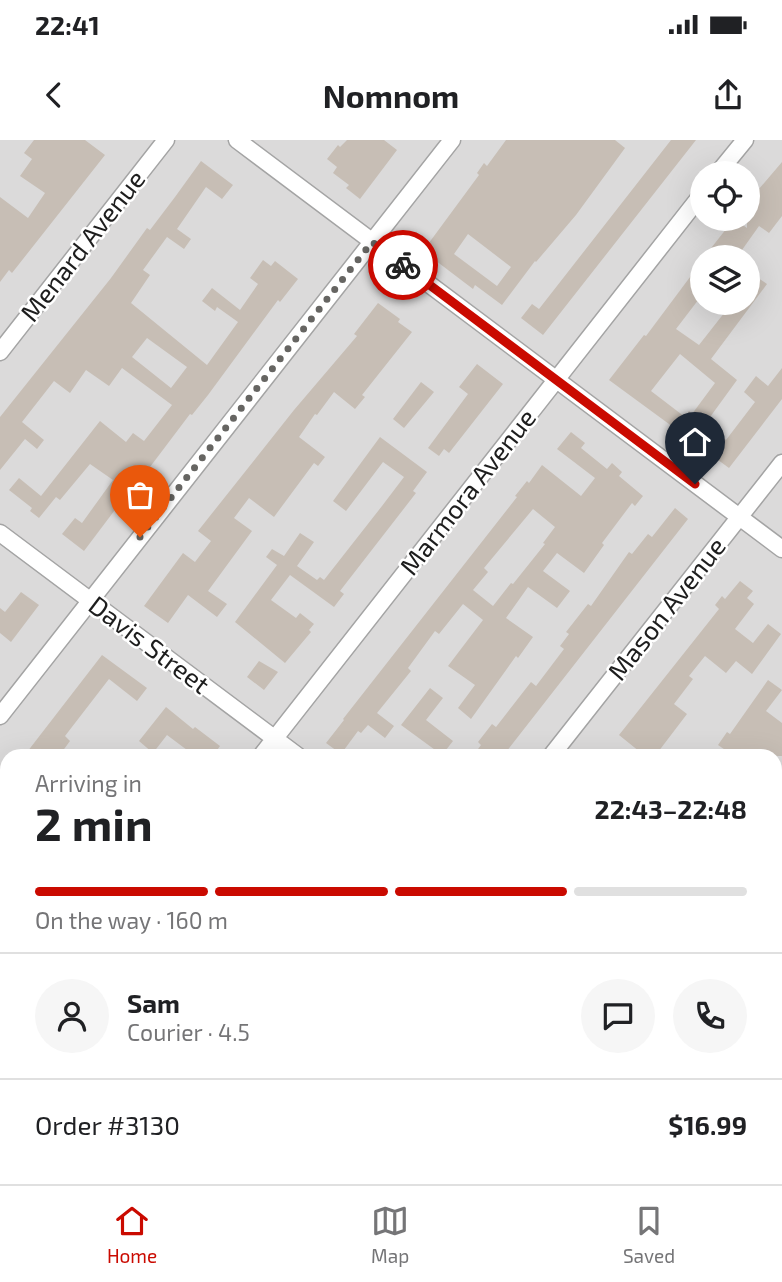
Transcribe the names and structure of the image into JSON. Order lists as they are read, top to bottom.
{
  "streets": {
    "street": [
      "Menard Avenue",
      "Marmora Avenue",
      "Mason Avenue",
      "Davis Street"
    ]
  },
  "crossings": [
    ["Marmora Avenue", "Davis Street"]
  ],
  "page": {
    "status": "22:41",
    "header": "Nomnom",
    "heading": ["2 min", "Arriving in", "22:43–22:48"],
    "panel": [
      "Sam",
      "Courier · 4.5",
      "Order #3130",
      "$16.99"
    ],
    "bar": "On the way · 160 m",
    "tabs": ["Home", "Map", "Saved"]
  }
}
